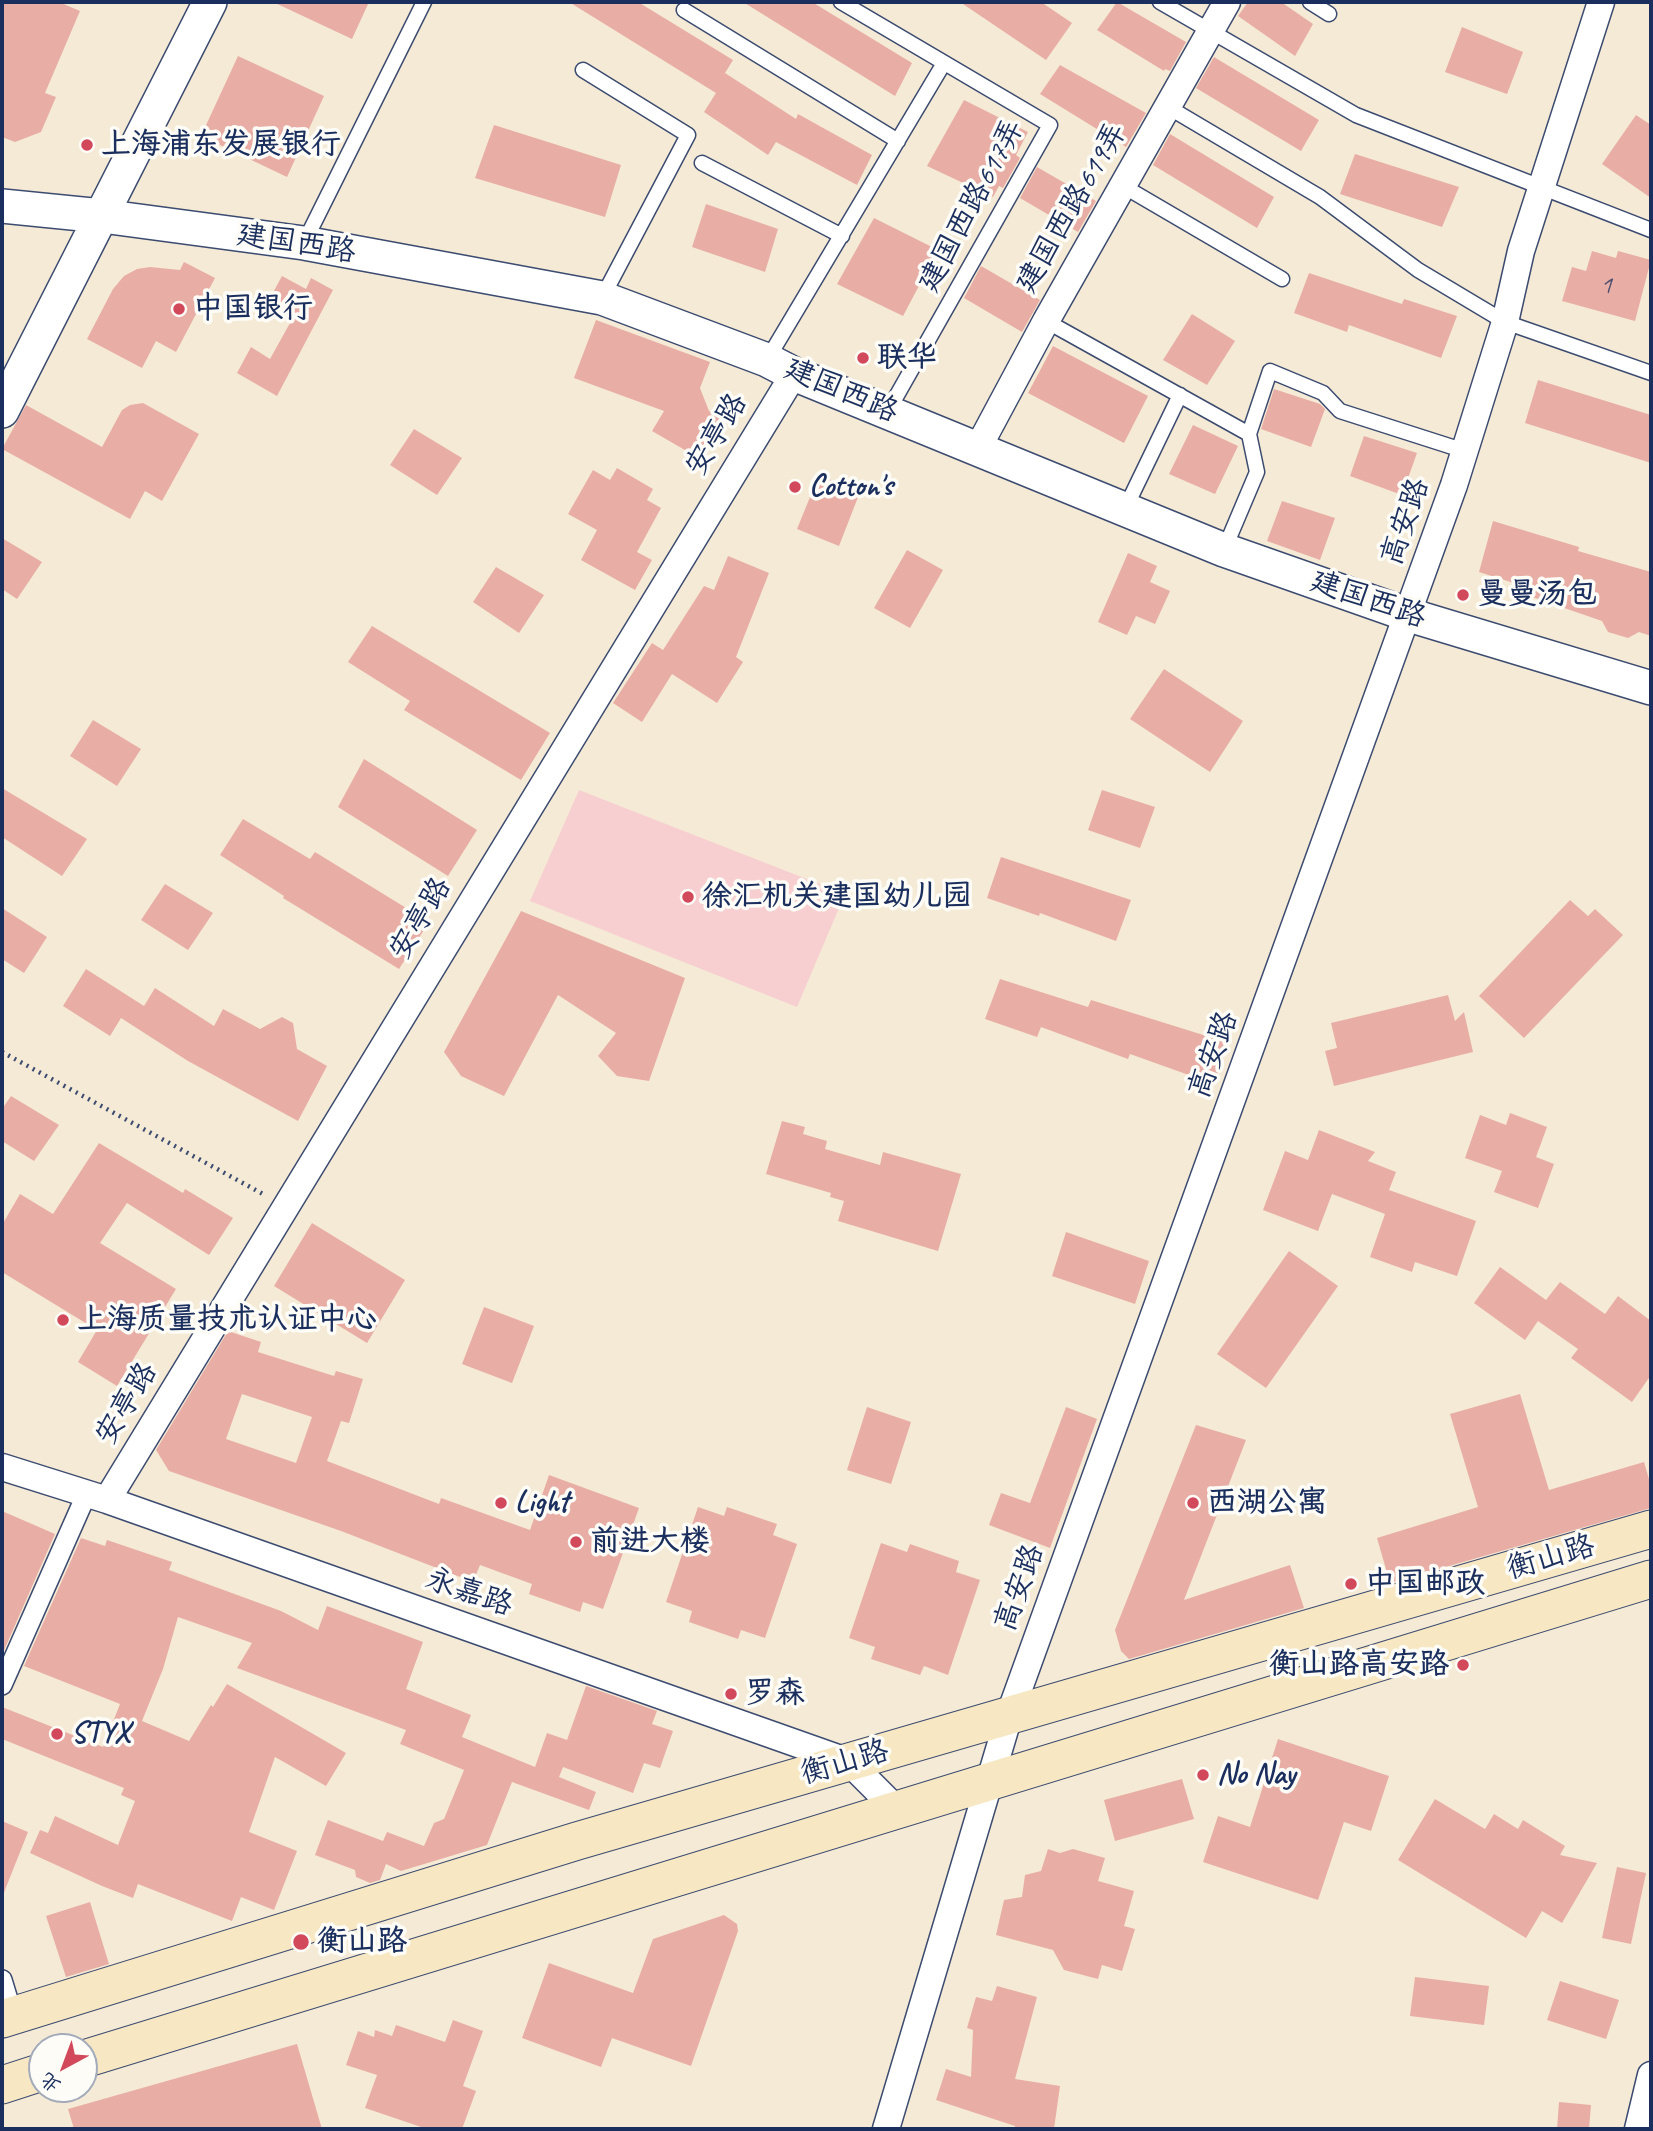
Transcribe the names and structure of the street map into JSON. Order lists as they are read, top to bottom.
{
  "streets": {
    "main road": ["衡山路"],
    "street": [
      "建国西路619弄",
      "建国西路",
      "安亭路",
      "高安路",
      "永嘉路"
    ],
    "lane": ["建国西路617弄"]
  },
  "crossings": [
    ["建国西路617弄", "建国西路"],
    ["建国西路619弄", "建国西路"],
    ["建国西路", "安亭路"],
    ["建国西路", "高安路"],
    ["安亭路", "永嘉路"],
    ["高安路", "衡山路"],
    ["衡山路", "永嘉路"]
  ],
  "places": [
    "上海浦东发展银行",
    "中国银行",
    "联华",
    "Cotton's",
    "曼曼汤包",
    "徐汇机关建国幼儿园",
    "上海质量技术认证中心",
    "Light",
    "西湖公寓",
    "前进大楼",
    "中国邮政",
    "衡山路高安路",
    "罗森",
    "STYX",
    "No Nay",
    "衡山路"
  ],
  "house_numbers": ["1"],
  "north": "bottom left"
}
